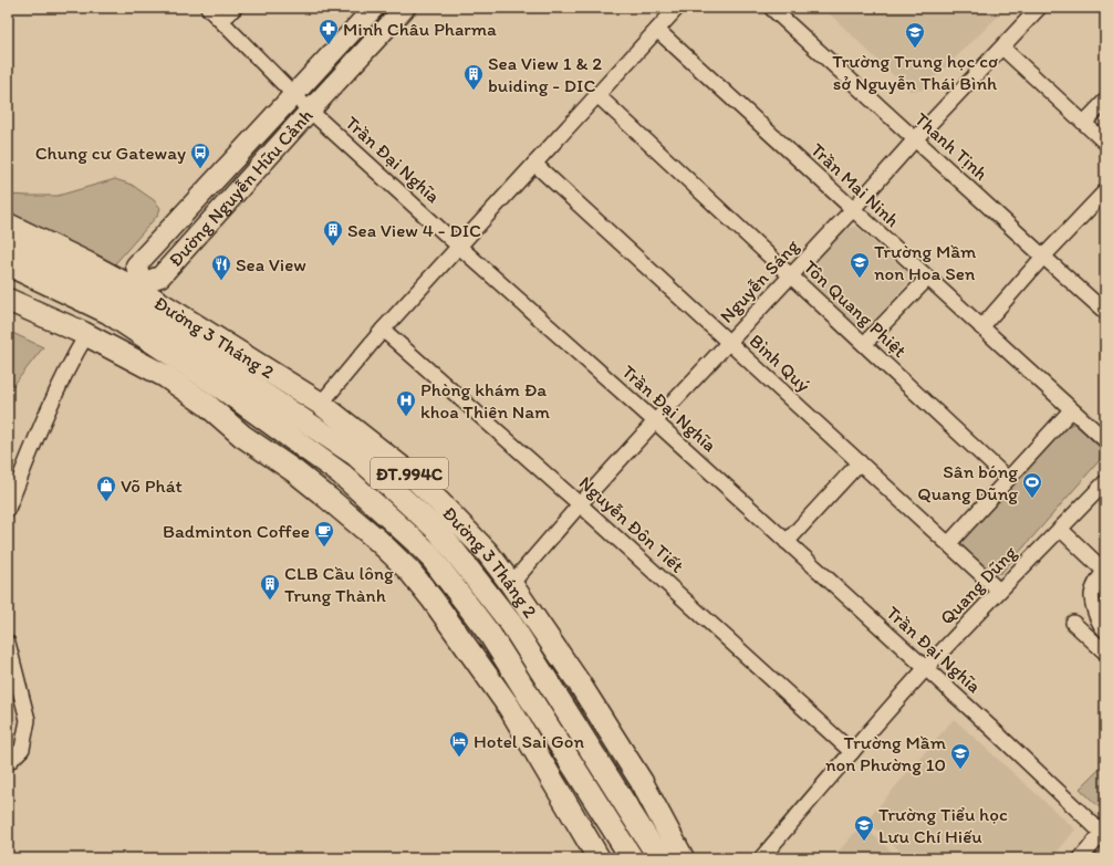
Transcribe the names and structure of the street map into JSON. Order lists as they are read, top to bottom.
{
  "streets": {
    "main road": ["Đường Nguyễn Hữu Cảnh", "Đường 3 Tháng 2", "ĐT.994C"],
    "street": [
      "Thanh Tịnh",
      "Trần Đại Nghĩa",
      "Trần Mai Ninh",
      "Nguyễn Sáng",
      "Tôn Quang Phiệt",
      "Bình Quý",
      "Nguyễn Đôn Tiết",
      "Quang Dũng"
    ]
  },
  "crossings": [
    ["Thanh Tịnh", "Nguyễn Sáng"],
    ["Trần Đại Nghĩa", "Đường Nguyễn Hữu Cảnh"],
    ["Trần Đại Nghĩa", "Nguyễn Sáng"],
    ["Trần Đại Nghĩa", "Quang Dũng"],
    ["Trần Mai Ninh", "Nguyễn Sáng"],
    ["Đường Nguyễn Hữu Cảnh", "Đường 3 Tháng 2"],
    ["Nguyễn Sáng", "Tôn Quang Phiệt"],
    ["Nguyễn Sáng", "Đường 3 Tháng 2"],
    ["Nguyễn Sáng", "Bình Quý"],
    ["Nguyễn Sáng", "Nguyễn Đôn Tiết"],
    ["Bình Quý", "Quang Dũng"],
    ["Nguyễn Đôn Tiết", "Quang Dũng"]
  ],
  "places": {
    "pharmacy": ["Minh Châu Pharma"],
    "school or university": [
      "Trường Trung học cơ sở Nguyễn Thái Bình",
      "Trường Mầm non Hoa Sen",
      "Trường Mầm non Phường 10",
      "Trường Tiểu học Lưu Chí Hiếu"
    ],
    "building": ["Sea View 1 & 2 buiding - DIC", "Sea View 4 - DIC", "CLB Cầu lông Trung Thành"],
    "bus stop": ["Chung cư Gateway"],
    "restaurant": ["Sea View"],
    "hospital": ["Phòng khám Đa khoa Thiên Nam"],
    "sports": ["Sân bóng Quang Dũng"],
    "shop": ["Võ Phát"],
    "cafe": ["Badminton Coffee"],
    "hotel": ["Hotel Sai Gon"]
  }
}
